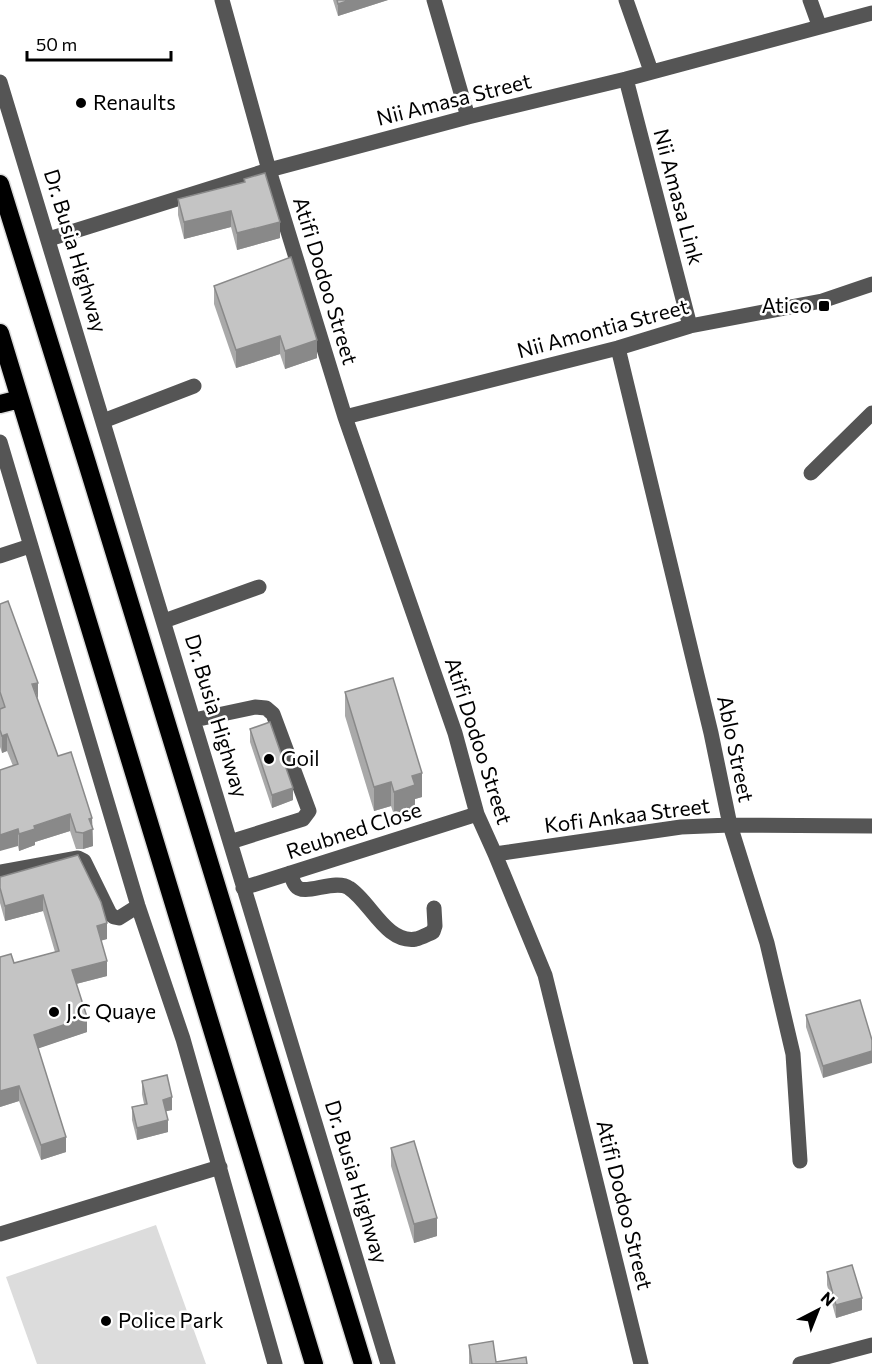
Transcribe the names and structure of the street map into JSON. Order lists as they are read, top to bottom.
{
  "streets": {
    "street": [
      "Nii Amasa Street",
      "Nii Amasa Link",
      "Dr. Busia Highway",
      "Atifi Dodoo Street",
      "Nii Amontia Street",
      "Ablo Street",
      "Kofi Ankaa Street",
      "Reubned Close"
    ]
  },
  "crossings": [
    ["Nii Amasa Street", "Nii Amasa Link"],
    ["Nii Amasa Street", "Dr. Busia Highway"],
    ["Nii Amasa Street", "Atifi Dodoo Street"],
    ["Nii Amasa Link", "Nii Amontia Street"],
    ["Dr. Busia Highway", "Reubned Close"],
    ["Atifi Dodoo Street", "Nii Amontia Street"],
    ["Atifi Dodoo Street", "Kofi Ankaa Street"],
    ["Atifi Dodoo Street", "Reubned Close"],
    ["Nii Amontia Street", "Ablo Street"],
    ["Ablo Street", "Kofi Ankaa Street"]
  ],
  "places": {
    "other": [
      "Renaults",
      "Goil",
      "J.C Quaye",
      "Police Park"
    ],
    "transit": ["Atico"]
  },
  "scale_bar": "50 m",
  "north": "top right"
}
